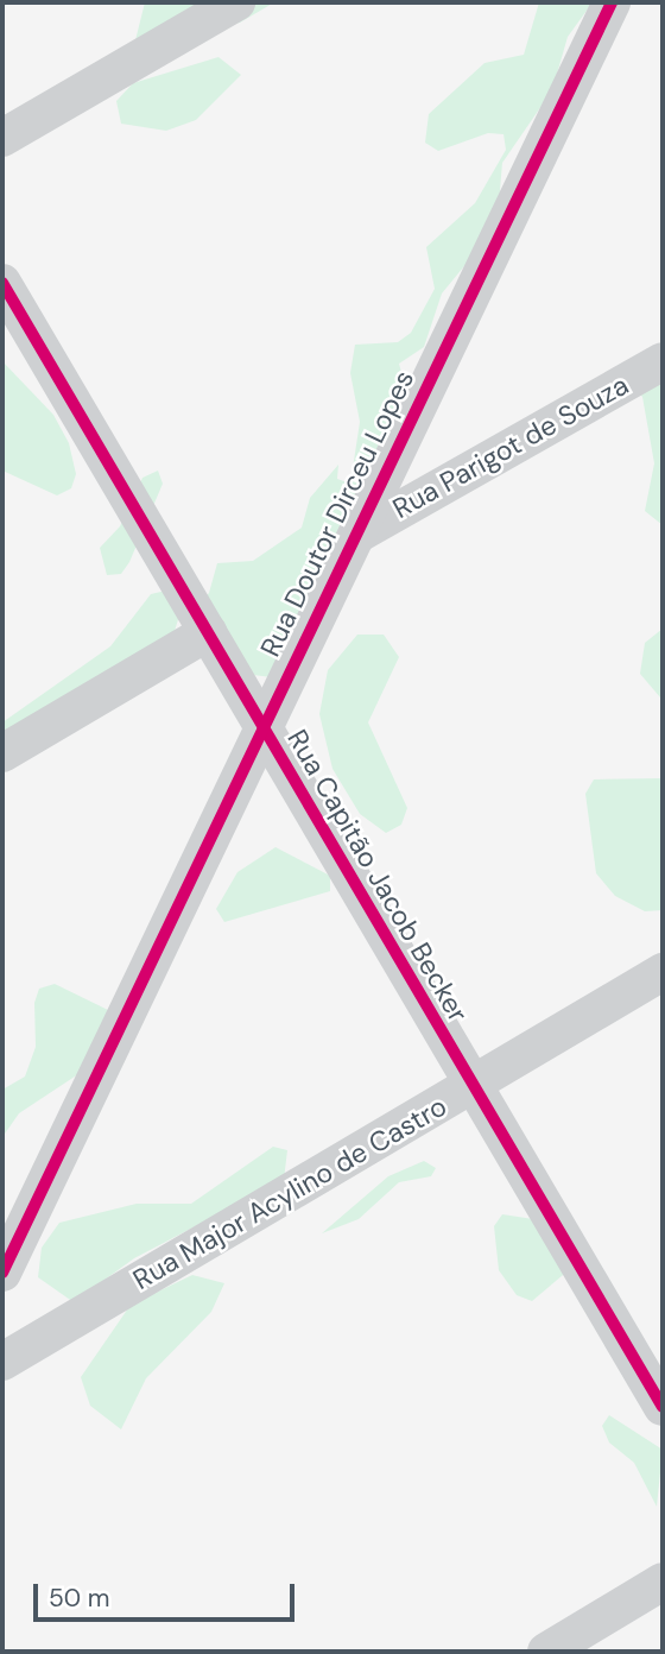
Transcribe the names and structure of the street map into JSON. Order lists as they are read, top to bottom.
{
  "streets": {
    "street": [
      "Rua Parigot de Souza",
      "Rua Doutor Dirceu Lopes",
      "Rua Capitão Jacob Becker",
      "Rua Major Acylino de Castro"
    ]
  },
  "crossings": [
    ["Rua Parigot de Souza", "Rua Doutor Dirceu Lopes"],
    ["Rua Doutor Dirceu Lopes", "Rua Capitão Jacob Becker"],
    ["Rua Capitão Jacob Becker", "Rua Major Acylino de Castro"]
  ],
  "scale_bar": "50 m"
}
